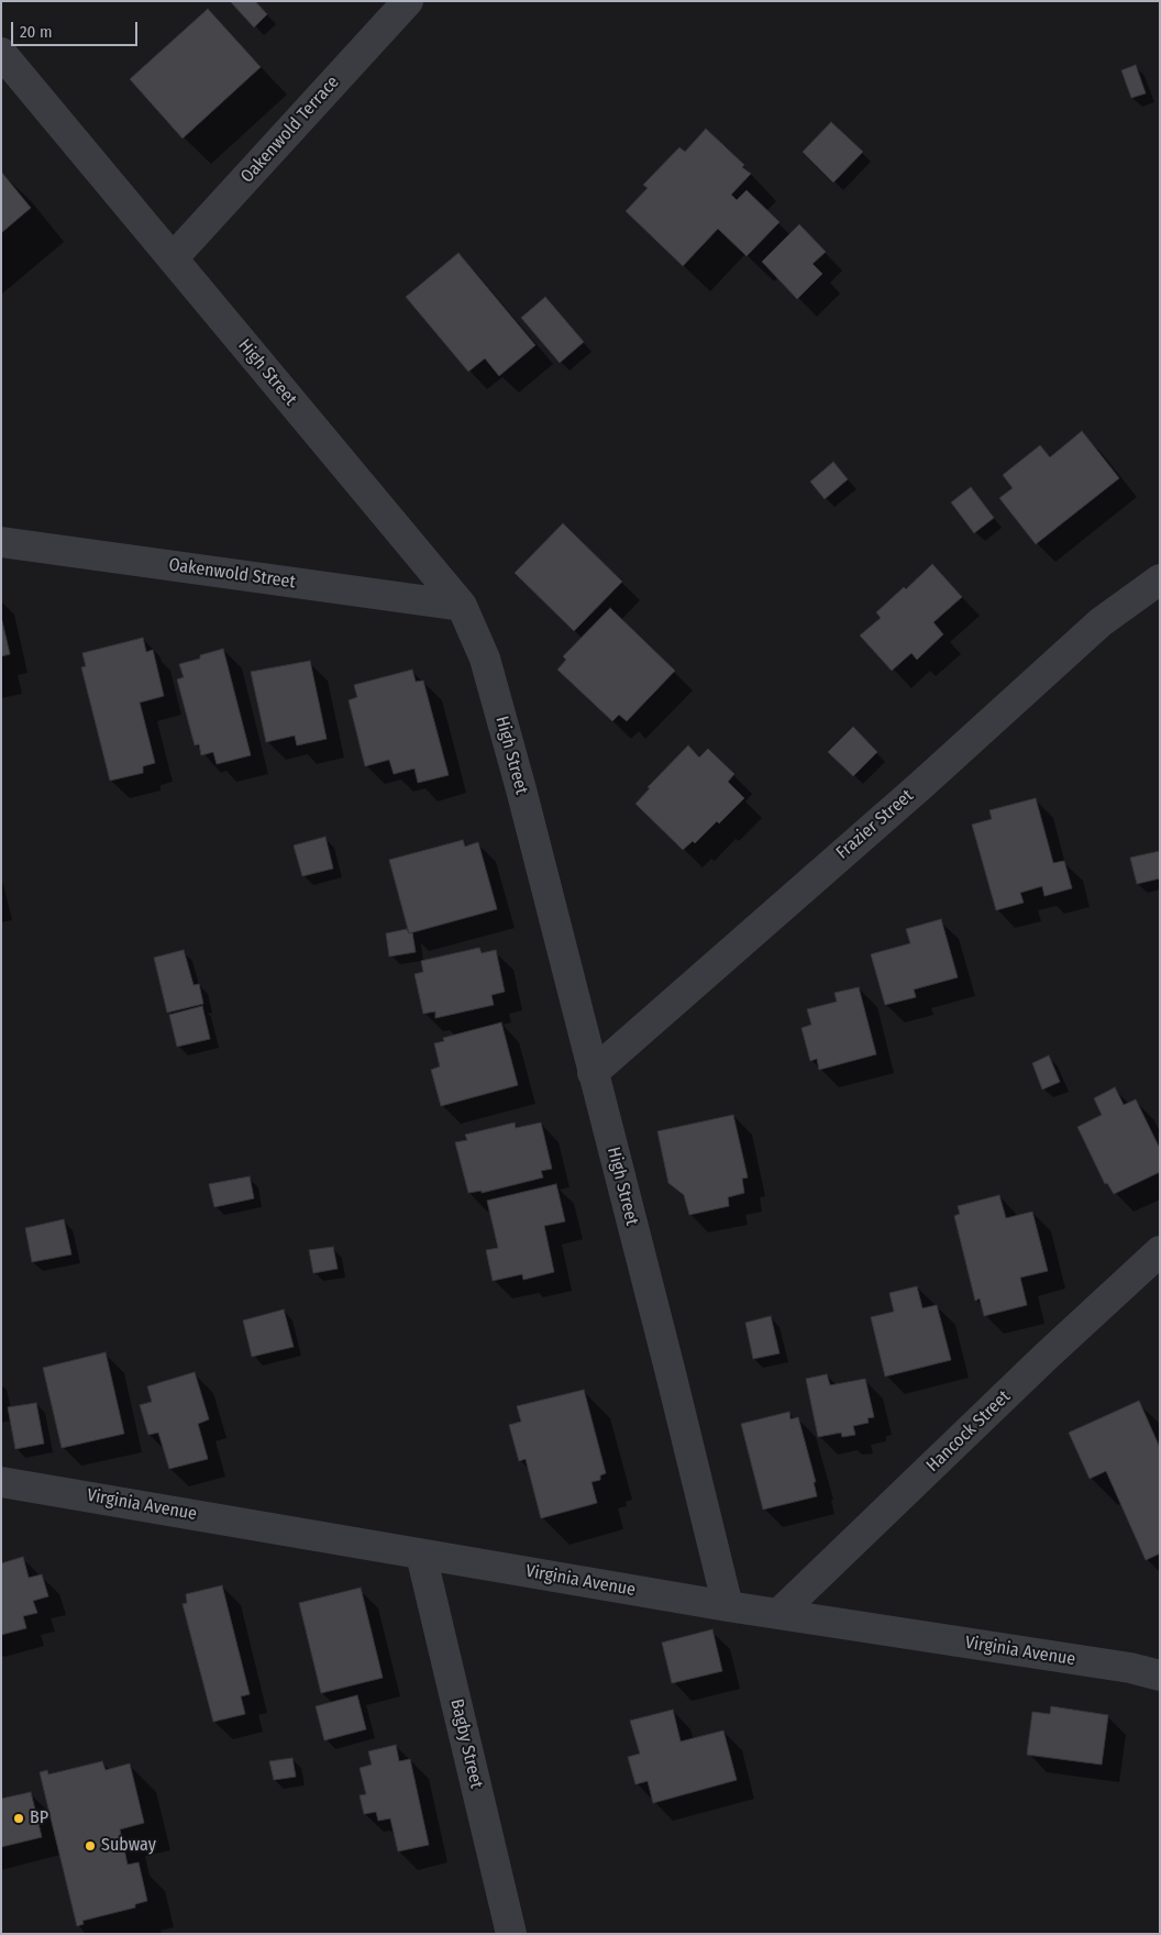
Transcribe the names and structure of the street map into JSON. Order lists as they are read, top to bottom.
{
  "streets": {
    "street": [
      "Oakenwold Terrace",
      "High Street",
      "Oakenwold Street",
      "Frazier Street",
      "Hancock Street",
      "Virginia Avenue",
      "Bagby Street"
    ]
  },
  "crossings": [
    ["Oakenwold Terrace", "High Street"],
    ["High Street", "Oakenwold Street"],
    ["High Street", "Frazier Street"],
    ["High Street", "Virginia Avenue"],
    ["Hancock Street", "Virginia Avenue"],
    ["Virginia Avenue", "Bagby Street"]
  ],
  "places": ["BP", "Subway"],
  "scale_bar": "20 m"
}
